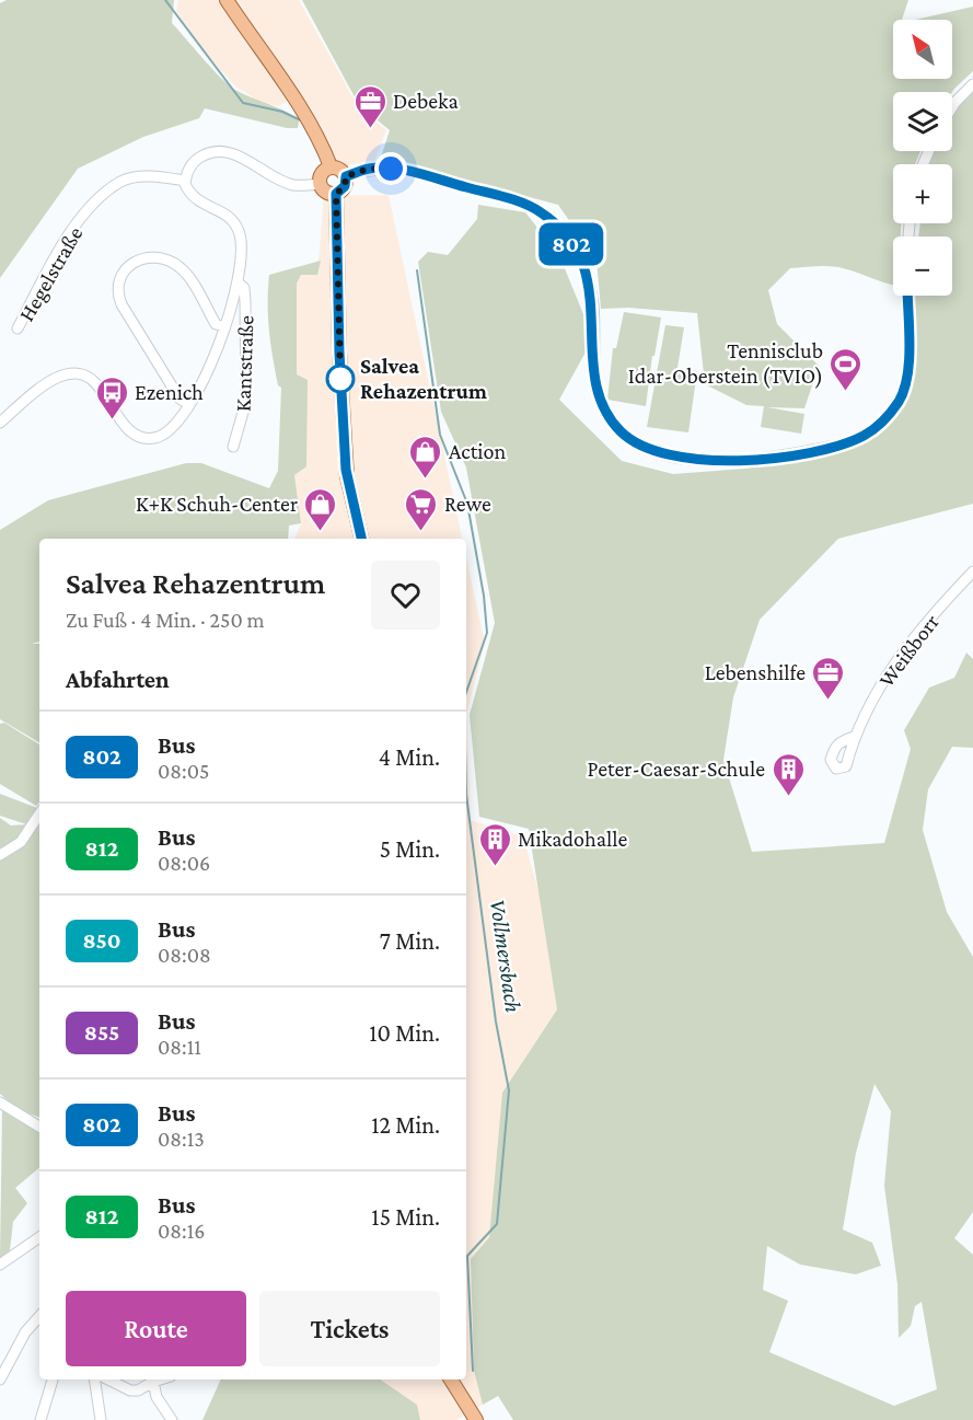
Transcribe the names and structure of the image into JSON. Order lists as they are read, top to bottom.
{
  "streets": {
    "street": ["Hegelstraße", "Kantstraße", "Weißborr"]
  },
  "water": ["Vollmersbach"],
  "places": {
    "office": ["Debeka", "Lebenshilfe"],
    "other": ["Salvea Rehazentrum"],
    "sports": ["Tennisclub Idar-Oberstein (TVIO)"],
    "bus stop": ["Ezenich"],
    "shop": ["Action", "K+K Schuh-Center"],
    "supermarket": ["Rewe"],
    "building": ["Peter-Caesar-Schule", "Mikadohalle"]
  },
  "lines": ["bus line 802"],
  "north": "top left",
  "page": {
    "on_map": "802",
    "map_buttons": ["+", "−"],
    "heading": [
      ["Salvea Rehazentrum", "Zu Fuß · 4 Min. · 250 m"],
      "Abfahrten"
    ],
    "list": [
      {
        "mark": "802",
        "name": "Bus",
        "note": "08:05",
        "value": "4 Min."
      },
      {
        "mark": "812",
        "name": "Bus",
        "note": "08:06",
        "value": "5 Min."
      },
      {
        "mark": "850",
        "name": "Bus",
        "note": "08:08",
        "value": "7 Min."
      },
      {
        "mark": "855",
        "name": "Bus",
        "note": "08:11",
        "value": "10 Min."
      },
      {
        "mark": "802",
        "name": "Bus",
        "note": "08:13",
        "value": "12 Min."
      },
      {
        "mark": "812",
        "name": "Bus",
        "note": "08:16",
        "value": "15 Min."
      }
    ],
    "buttons": ["Route", "Tickets"]
  }
}
